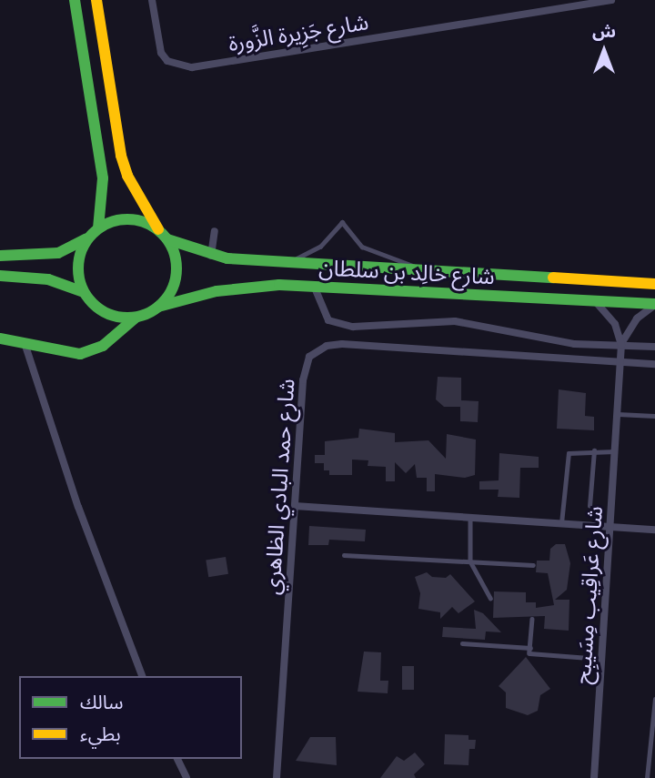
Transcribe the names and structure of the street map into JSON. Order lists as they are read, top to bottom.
{
  "streets": {
    "main road": ["شارع خالِد بن سلطان"],
    "street": ["شارع جَزِيرة الزَّورة", "شارع حمد البادي الظاهري", "شارع عَراقِيب مِسَيبِح"]
  },
  "crossings": [
    ["شارع خالِد بن سلطان", "شارع عَراقِيب مِسَيبِح"],
    ["شارع حمد البادي الظاهري", "شارع عَراقِيب مِسَيبِح"]
  ],
  "legend": ["سالك", "بطيء"],
  "north": "top"
}
